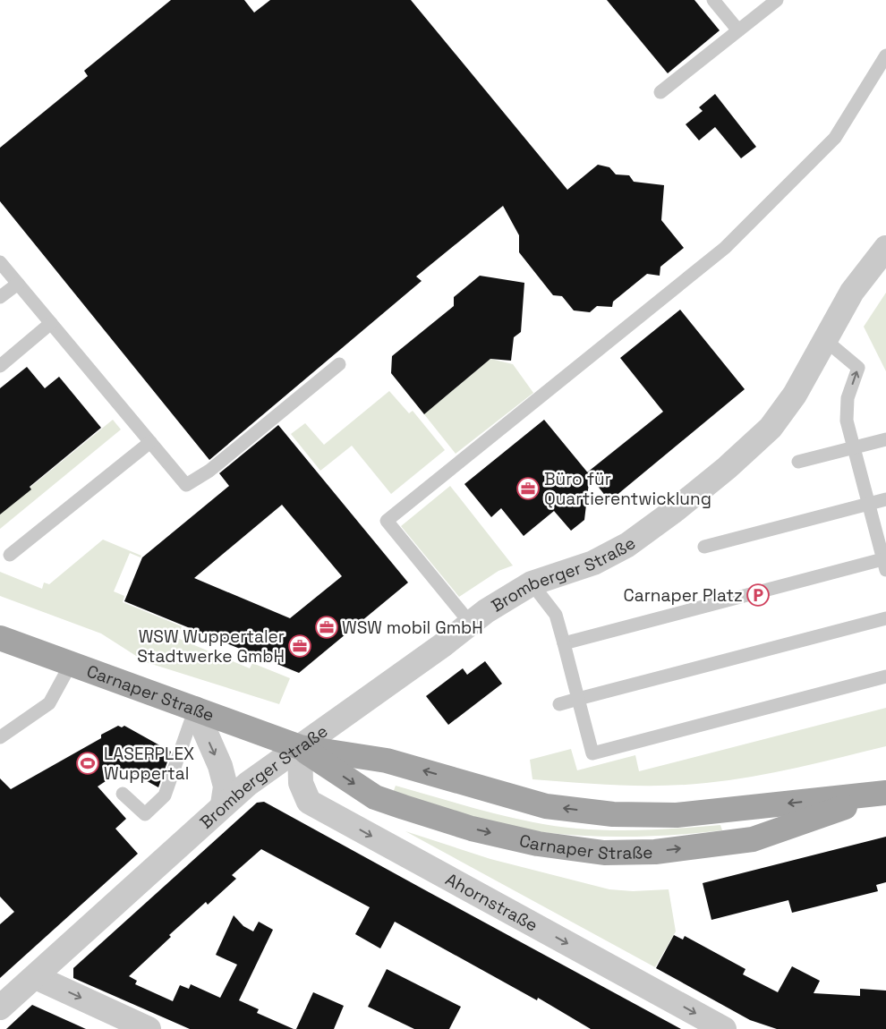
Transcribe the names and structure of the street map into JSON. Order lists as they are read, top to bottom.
{
  "streets": {
    "main road": ["Carnaper Straße"],
    "street": ["Bromberger Straße", "Ahornstraße"]
  },
  "crossings": [
    ["Bromberger Straße", "Carnaper Straße"],
    ["Bromberger Straße", "Ahornstraße"],
    ["Carnaper Straße", "Ahornstraße"]
  ],
  "one_way": ["Ahornstraße"],
  "places": {
    "office": ["Büro für Quartierentwicklung", "WSW mobil GmbH", "WSW Wuppertaler Stadtwerke GmbH"],
    "parking": ["Carnaper Platz"],
    "sports": ["LASERPLEX Wuppertal"]
  }
}
